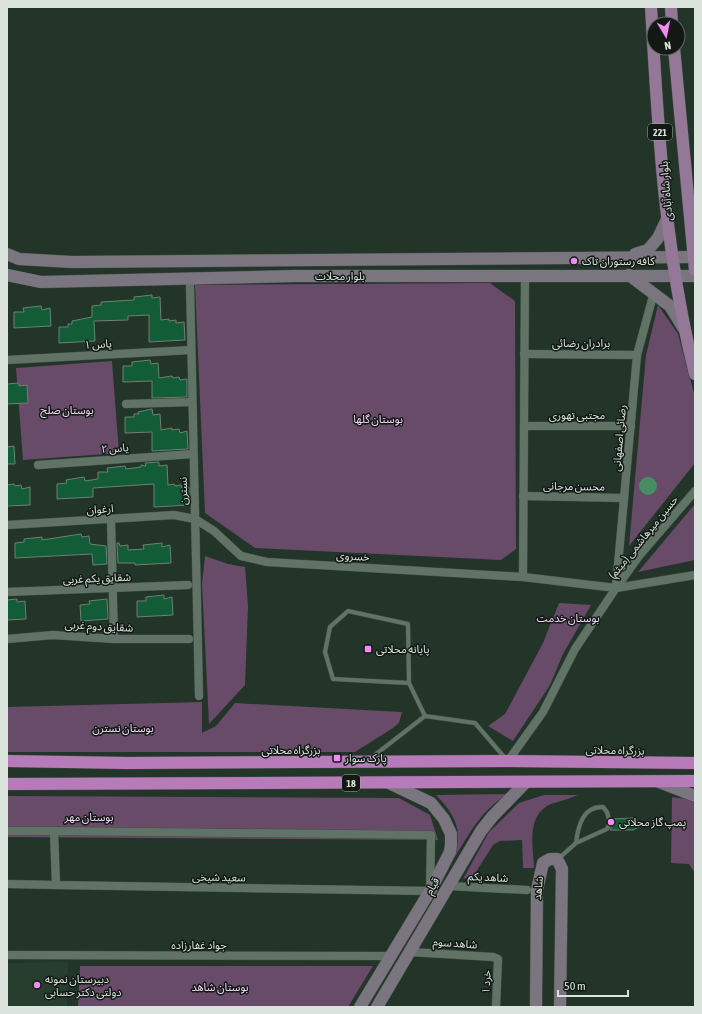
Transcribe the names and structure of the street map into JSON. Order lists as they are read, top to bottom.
{
  "streets": {
    "highway": ["بزرگراه محلاتی", "18"],
    "main road": [
      "221",
      "بلوار شاه آبادی",
      "بلوار محلات",
      "قیام",
      "شاهد"
    ],
    "street": [
      "برادران رضائی",
      "یاس ۱",
      "مجتبی تهوری",
      "رضائی اصفهانی",
      "یاس ۲",
      "محسن مرجانی",
      "نسترن",
      "ارغوان",
      "حسین میرهاشمی (میثم)",
      "خسروی",
      "شقایق یکم غربی",
      "شقایق دوم غربی",
      "سعید شیخی",
      "شاهد یکم",
      "شاهد سوم",
      "جواد غفارزاده",
      "خرد ۱"
    ]
  },
  "crossings": [
    ["بلوار شاه آبادی", "بلوار محلات"],
    ["برادران رضائی", "رضائی اصفهانی"],
    ["یاس ۱", "نسترن"],
    ["مجتبی تهوری", "رضائی اصفهانی"],
    ["رضائی اصفهانی", "محسن مرجانی"],
    ["رضائی اصفهانی", "حسین میرهاشمی (میثم)"],
    ["رضائی اصفهانی", "خسروی"],
    ["یاس ۲", "نسترن"],
    ["نسترن", "ارغوان"],
    ["نسترن", "خسروی"],
    ["ارغوان", "خسروی"],
    ["حسین میرهاشمی (میثم)", "خسروی"],
    ["حسین میرهاشمی (میثم)", "بزرگراه محلاتی"],
    ["18", "قیام"],
    ["سعید شیخی", "قیام"],
    ["شاهد یکم", "قیام"],
    ["قیام", "شاهد سوم"],
    ["قیام", "جواد غفارزاده"],
    ["شاهد سوم", "خرد ۱"]
  ],
  "parks": [
    "بوستان صلح",
    "بوستان گلها",
    "بوستان خدمت",
    "بوستان نسترن",
    "بوستان مهر",
    "بوستان شاهد"
  ],
  "places": {
    "other": ["کافه رستوران تاک", "پمپ گاز محلاتی", "دبیرستان نمونه دولتی دکتر حسابی"],
    "transit": ["پایانه محلاتی", "پارک سوار"]
  },
  "scale_bar": "50 m",
  "north": "bottom"
}
